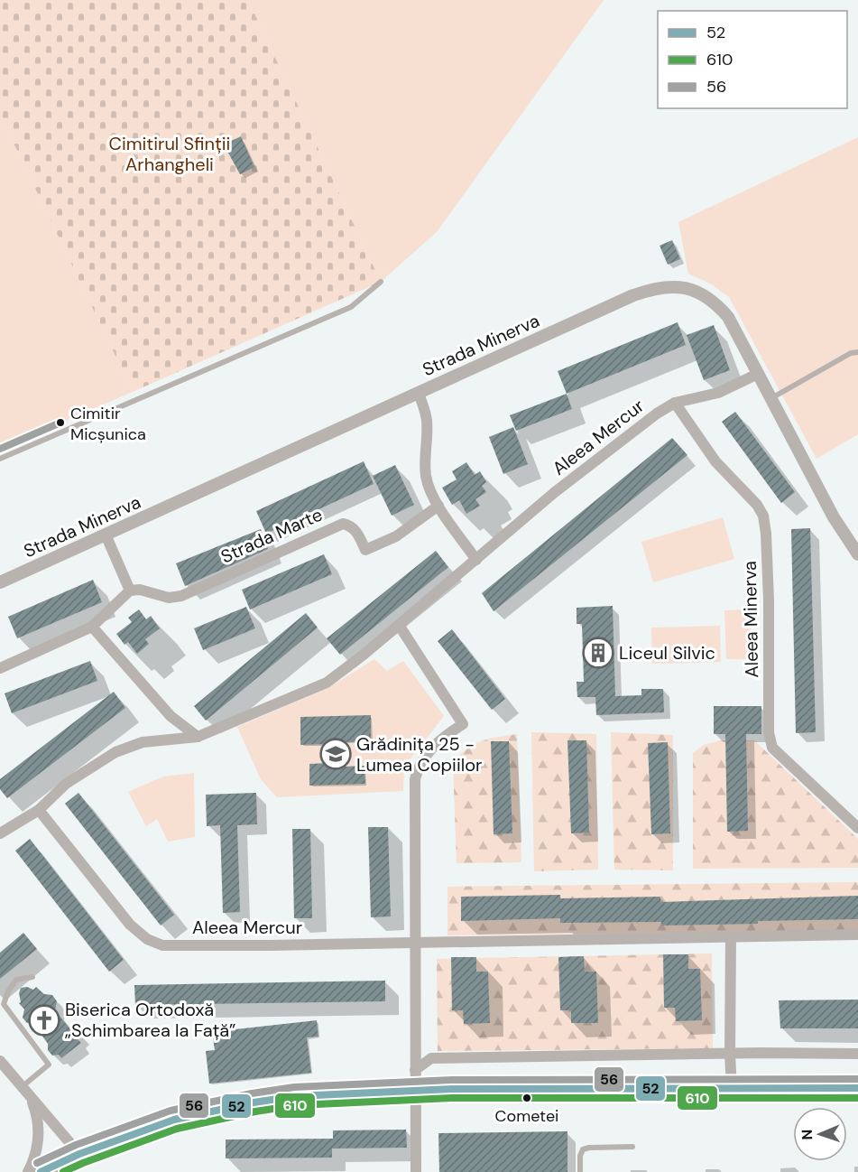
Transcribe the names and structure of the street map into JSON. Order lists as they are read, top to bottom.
{
  "streets": {
    "street": [
      "Strada Minerva",
      "Aleea Mercur",
      "Strada Marte",
      "Aleea Minerva"
    ]
  },
  "crossings": [
    ["Strada Minerva", "Aleea Mercur"],
    ["Aleea Mercur", "Aleea Minerva"]
  ],
  "parks": ["Cimitirul Sfinții Arhangheli"],
  "places": {
    "other": ["Cimitir Micșunica", "Cometei"],
    "building": ["Liceul Silvic"],
    "school or university": ["Grădinița 25 - Lumea Copiilor"],
    "church": ["Biserica Ortodoxă „Schimbarea la Față”"]
  },
  "lines": ["transit line 56", "transit line 52", "transit line 610"],
  "legend": ["52", "610", "56"],
  "north": "left"
}
